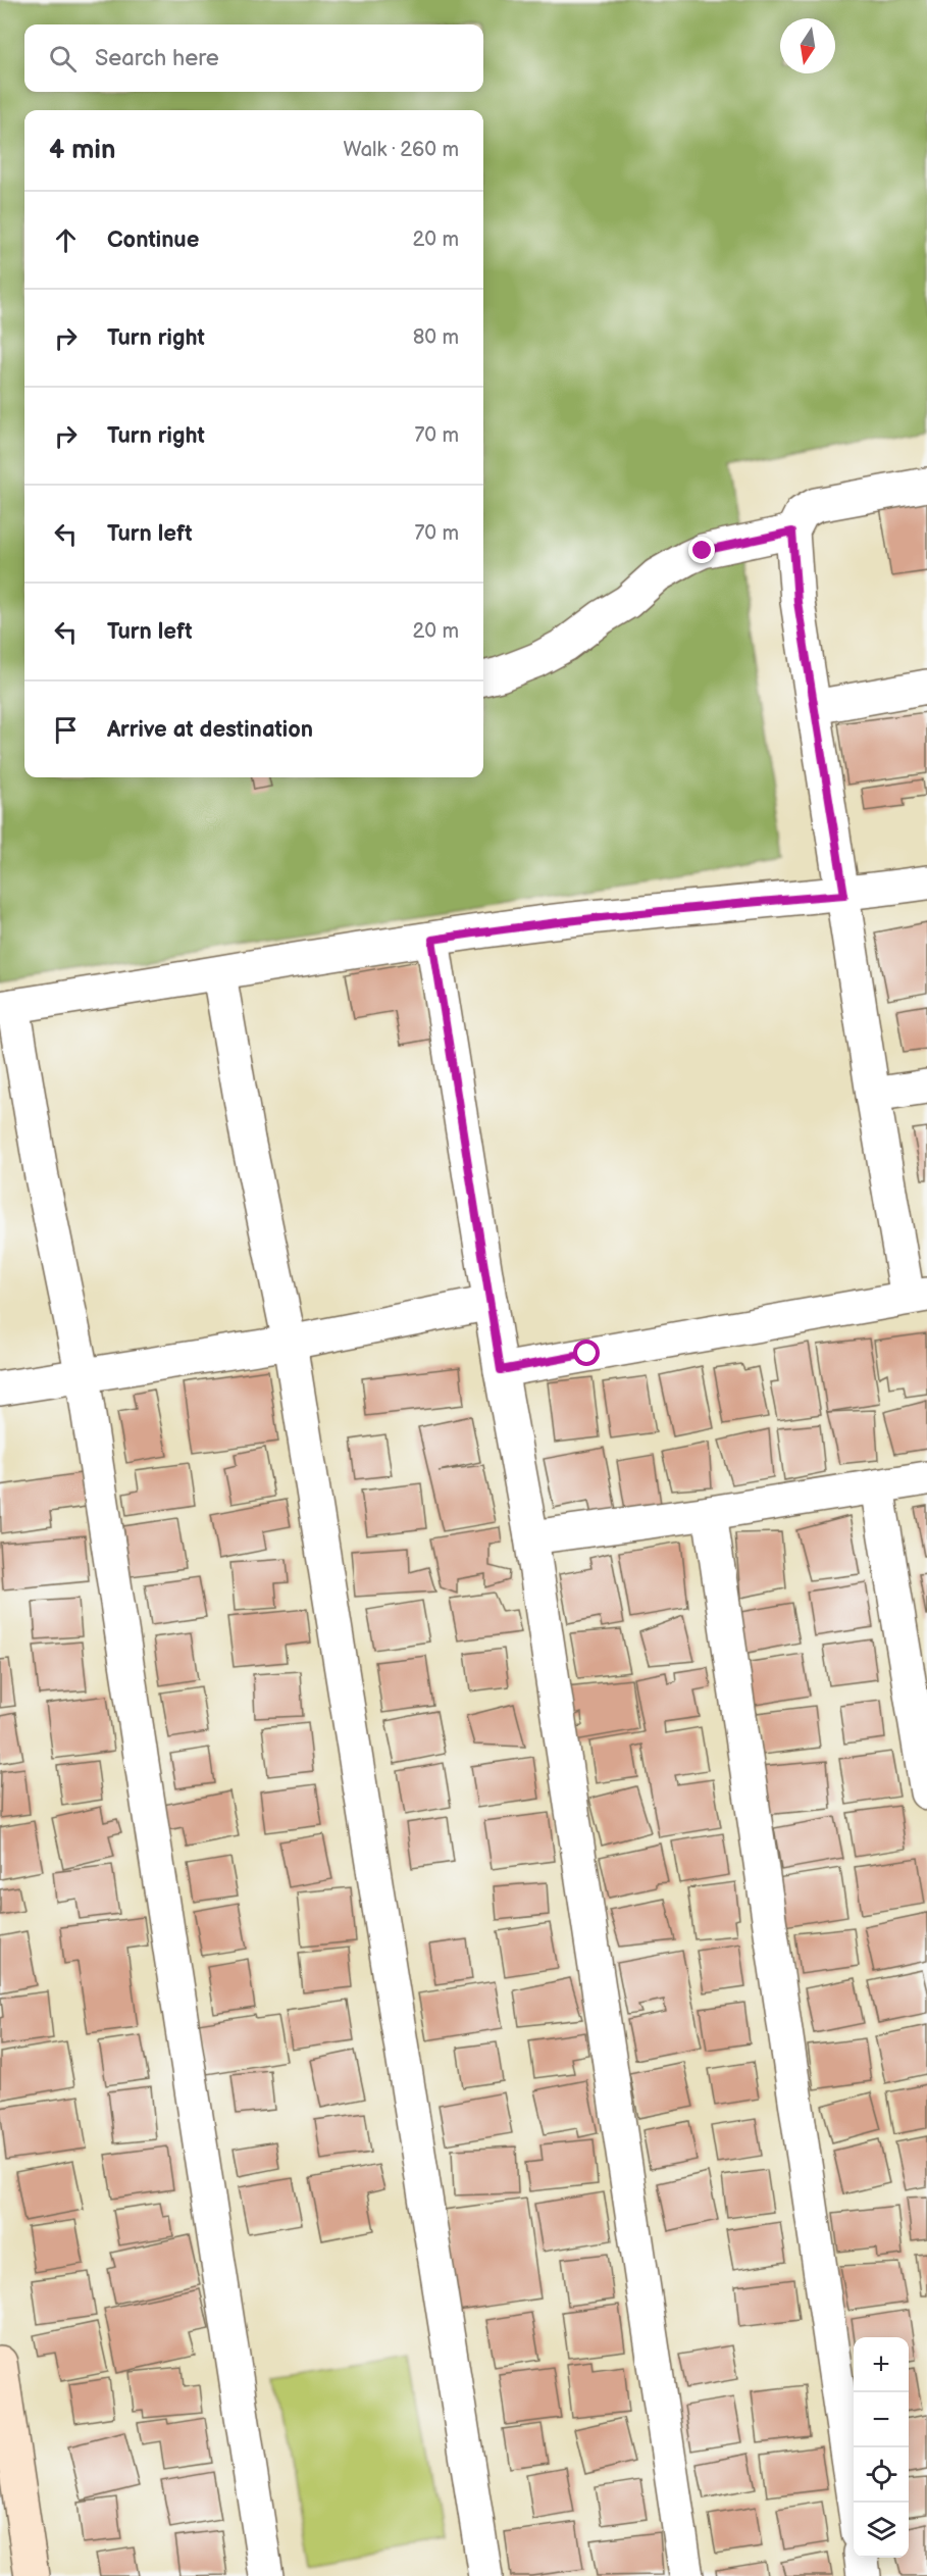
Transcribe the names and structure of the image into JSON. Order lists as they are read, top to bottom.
{
  "north": "bottom",
  "page": {
    "search": "Search here",
    "heading": ["4 min", "Walk · 260 m"],
    "list": [
      ["Continue", "20 m"],
      ["Turn right", "80 m"],
      ["Turn right", "70 m"],
      ["Turn left", "70 m"],
      ["Turn left", "20 m"],
      "Arrive at destination"
    ],
    "map_buttons": ["+", "−"]
  }
}
